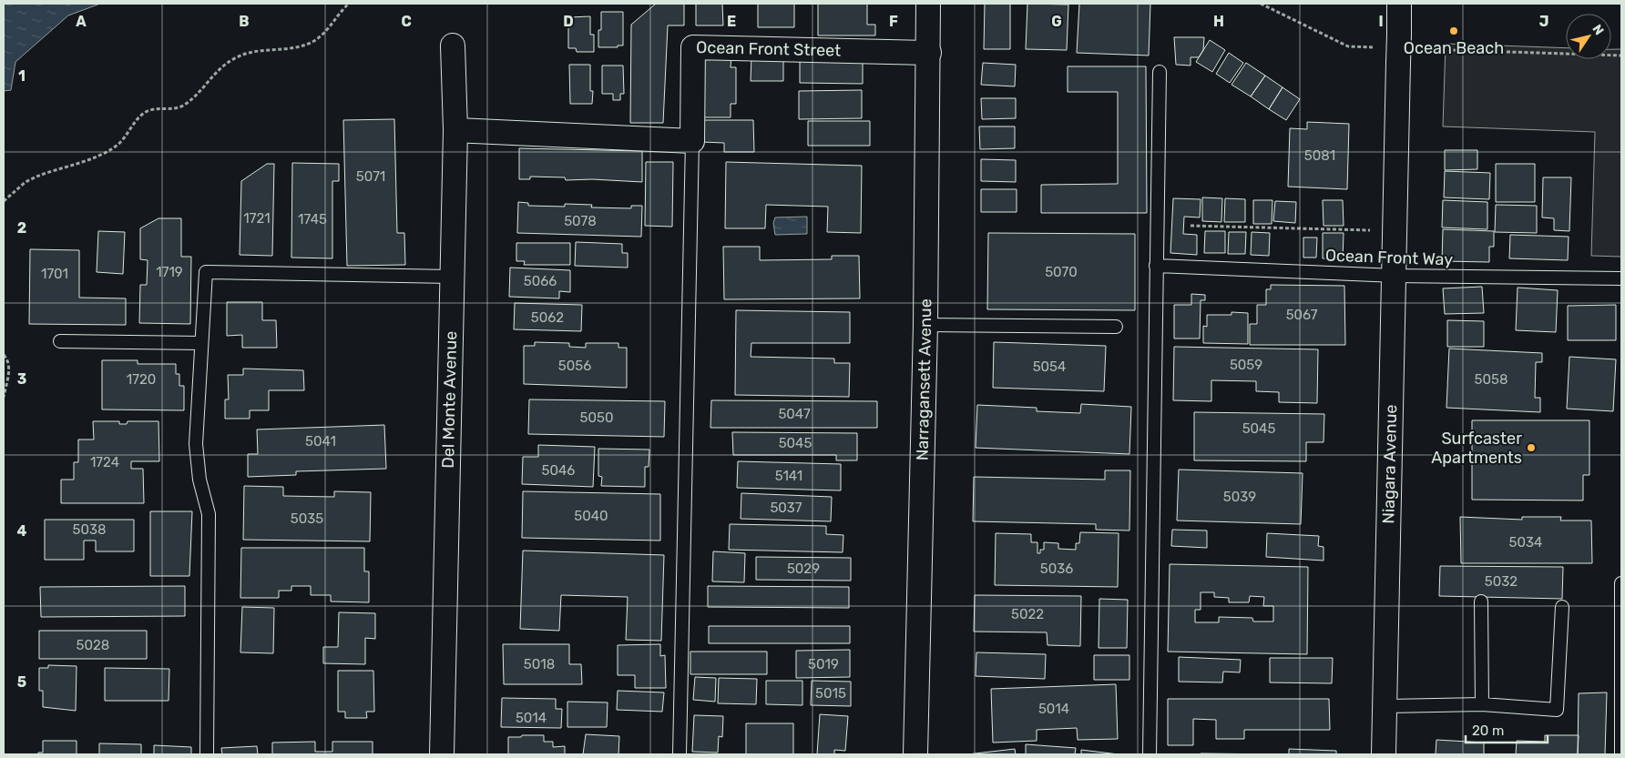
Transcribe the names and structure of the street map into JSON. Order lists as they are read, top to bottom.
{
  "streets": {
    "street": [
      "Ocean Front Street",
      "Narragansett Avenue",
      "Del Monte Avenue",
      "Niagara Avenue"
    ],
    "lane": ["Ocean Front Way"]
  },
  "crossings": [
    ["Ocean Front Street", "Narragansett Avenue"],
    ["Ocean Front Way", "Niagara Avenue"]
  ],
  "places": ["Ocean Beach", "Surfcaster Apartments"],
  "house_numbers": [
    "5081",
    "5071",
    "1721",
    "1745",
    "5078",
    "1719",
    "5070",
    "1701",
    "5066",
    "5067",
    "5062",
    "5059",
    "5056",
    "5054",
    "1720",
    "5058",
    "5047",
    "5050",
    "5045",
    "5041",
    "5045",
    "1724",
    "5046",
    "5141",
    "5039",
    "5037",
    "5040",
    "5035",
    "5038",
    "5034",
    "5029",
    "5036",
    "5032",
    "5022",
    "5028",
    "5018",
    "5019",
    "5015",
    "5014",
    "5014"
  ],
  "scale_bar": "20 m",
  "north": "top right",
  "grid": {
    "columns": [
      "A",
      "B",
      "C",
      "D",
      "E",
      "F",
      "G",
      "H",
      "I",
      "J"
    ],
    "rows": [
      "1",
      "2",
      "3",
      "4",
      "5"
    ]
  }
}
